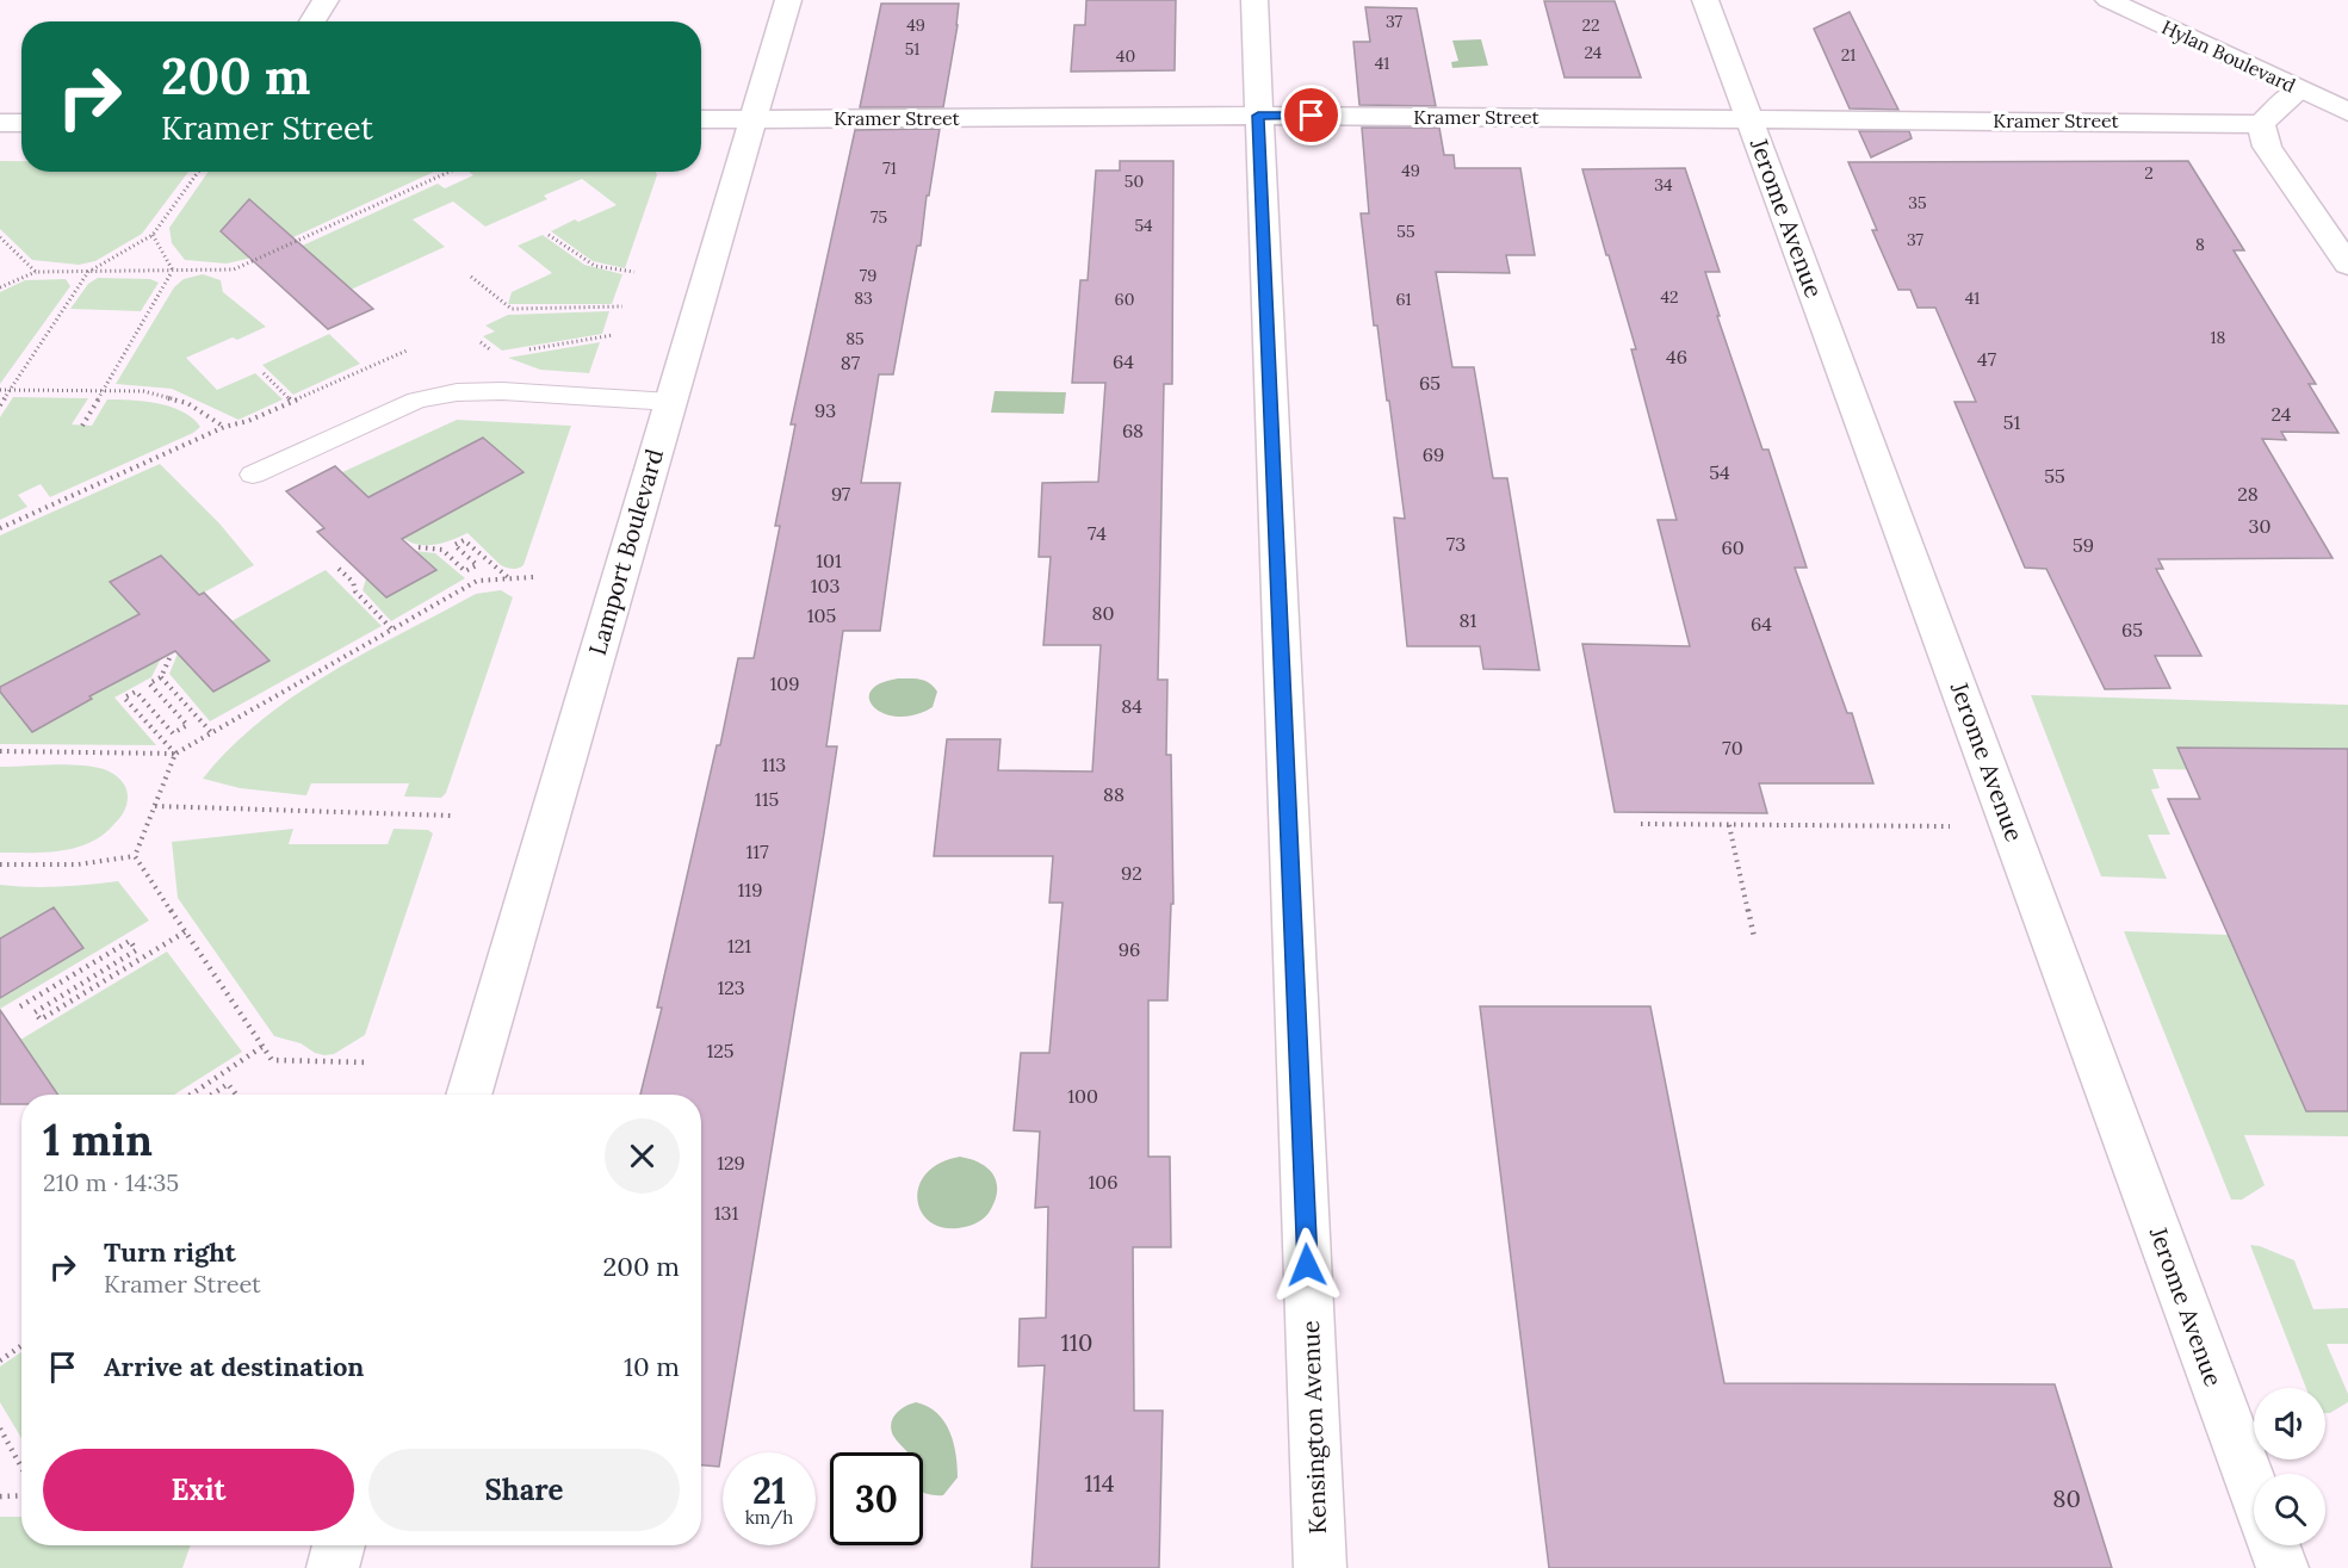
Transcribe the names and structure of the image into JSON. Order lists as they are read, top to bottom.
{
  "streets": {
    "street": [
      "Hylan Boulevard",
      "Kramer Street",
      "Jerome Avenue",
      "Lamport Boulevard",
      "Kensington Avenue"
    ]
  },
  "crossings": [
    ["Kramer Street", "Jerome Avenue"],
    ["Kramer Street", "Lamport Boulevard"],
    ["Kramer Street", "Kensington Avenue"]
  ],
  "house_numbers": [
    "37",
    "49",
    "22",
    "51",
    "24",
    "21",
    "40",
    "41",
    "71",
    "49",
    "2",
    "50",
    "34",
    "35",
    "75",
    "54",
    "55",
    "37",
    "8",
    "79",
    "42",
    "83",
    "41",
    "60",
    "61",
    "18",
    "85",
    "46",
    "47",
    "64",
    "87",
    "65",
    "93",
    "24",
    "51",
    "68",
    "69",
    "54",
    "55",
    "97",
    "28",
    "30",
    "74",
    "73",
    "59",
    "60",
    "101",
    "103",
    "80",
    "105",
    "81",
    "64",
    "65",
    "109",
    "84",
    "70",
    "113",
    "88",
    "115",
    "117",
    "92",
    "119",
    "121",
    "96",
    "123",
    "125",
    "100",
    "129",
    "106",
    "131",
    "110",
    "114",
    "80"
  ],
  "page": {
    "turn": ["200 m", "Kramer Street"],
    "heading": ["1 min", "210 m · 14:35"],
    "list": [
      {
        "name": "Turn right",
        "note": "Kramer Street",
        "value": "200 m"
      },
      {
        "name": "Arrive at destination",
        "value": "10 m"
      }
    ],
    "buttons": ["Exit", "Share"],
    "speed": "21 km/h",
    "limit": "30"
  }
}
